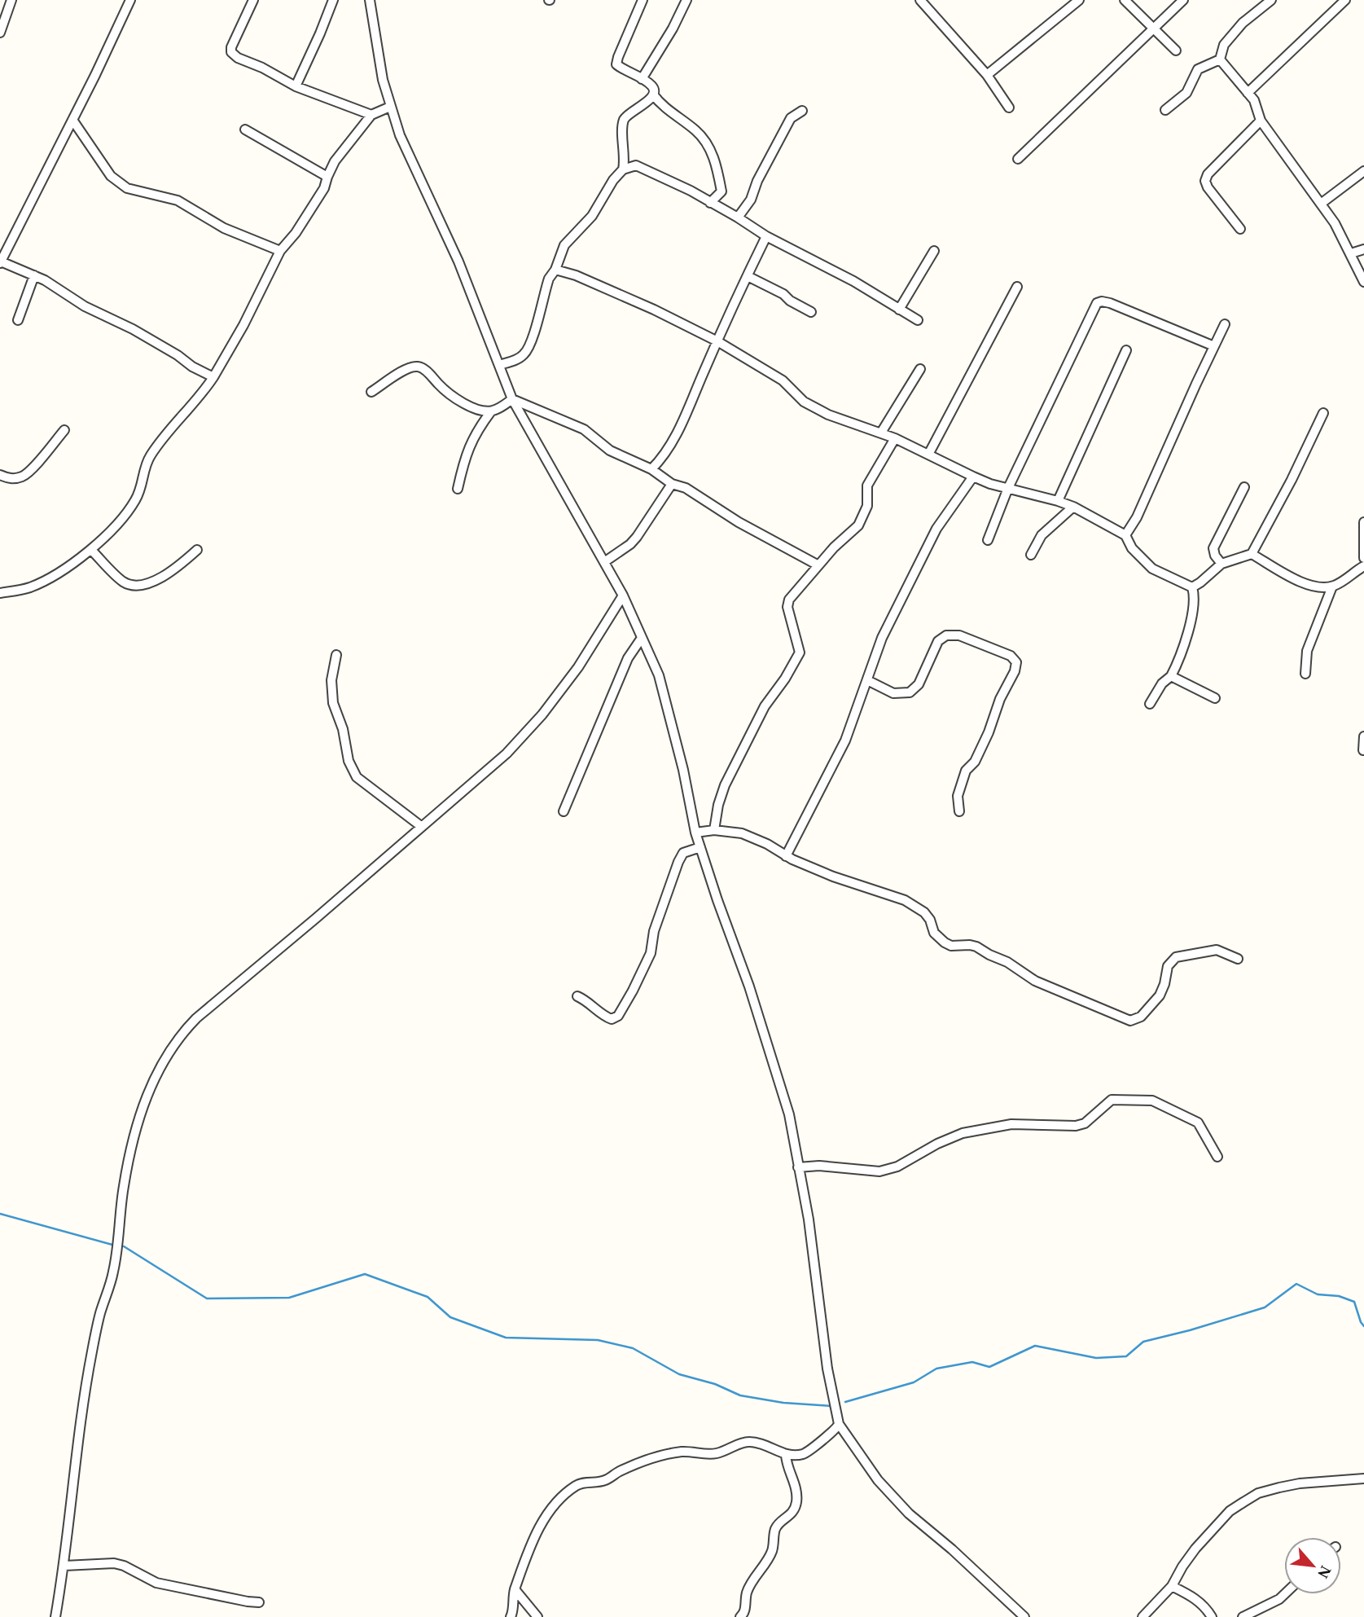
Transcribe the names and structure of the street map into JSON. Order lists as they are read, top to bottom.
{
  "north": "bottom right"
}
